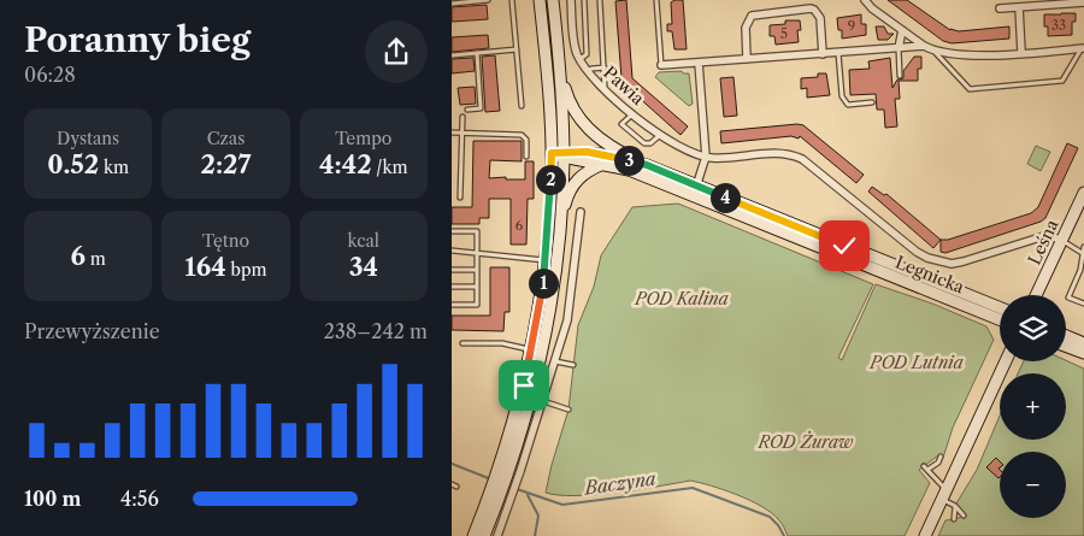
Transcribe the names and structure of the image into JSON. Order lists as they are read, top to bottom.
{
  "streets": {
    "main road": ["Leśna", "Legnicka"],
    "street": ["Pawia"]
  },
  "crossings": [
    ["Pawia", "Legnicka"],
    ["Leśna", "Legnicka"]
  ],
  "water": ["Baczyna"],
  "parks": ["POD Kalina", "POD Lutnia", "ROD Żuraw"],
  "house_numbers": [
    "33",
    "9",
    "5",
    "6"
  ],
  "page": {
    "heading": ["Poranny bieg", "06:28"],
    "stats": [
      ["Dystans", "0.52 km"],
      ["Czas", "2:27"],
      ["Tempo", "4:42 /km"],
      ["6 m"],
      ["Tętno", "164 bpm"],
      ["kcal", "34"]
    ],
    "pins": [
      "3",
      "2",
      "4",
      "1"
    ],
    "map_buttons": ["+", "−"],
    "chart": ["Przewyższenie", "238–242 m"],
    "list": [
      {
        "name": "100 m",
        "note": "4:56"
      }
    ]
  }
}
